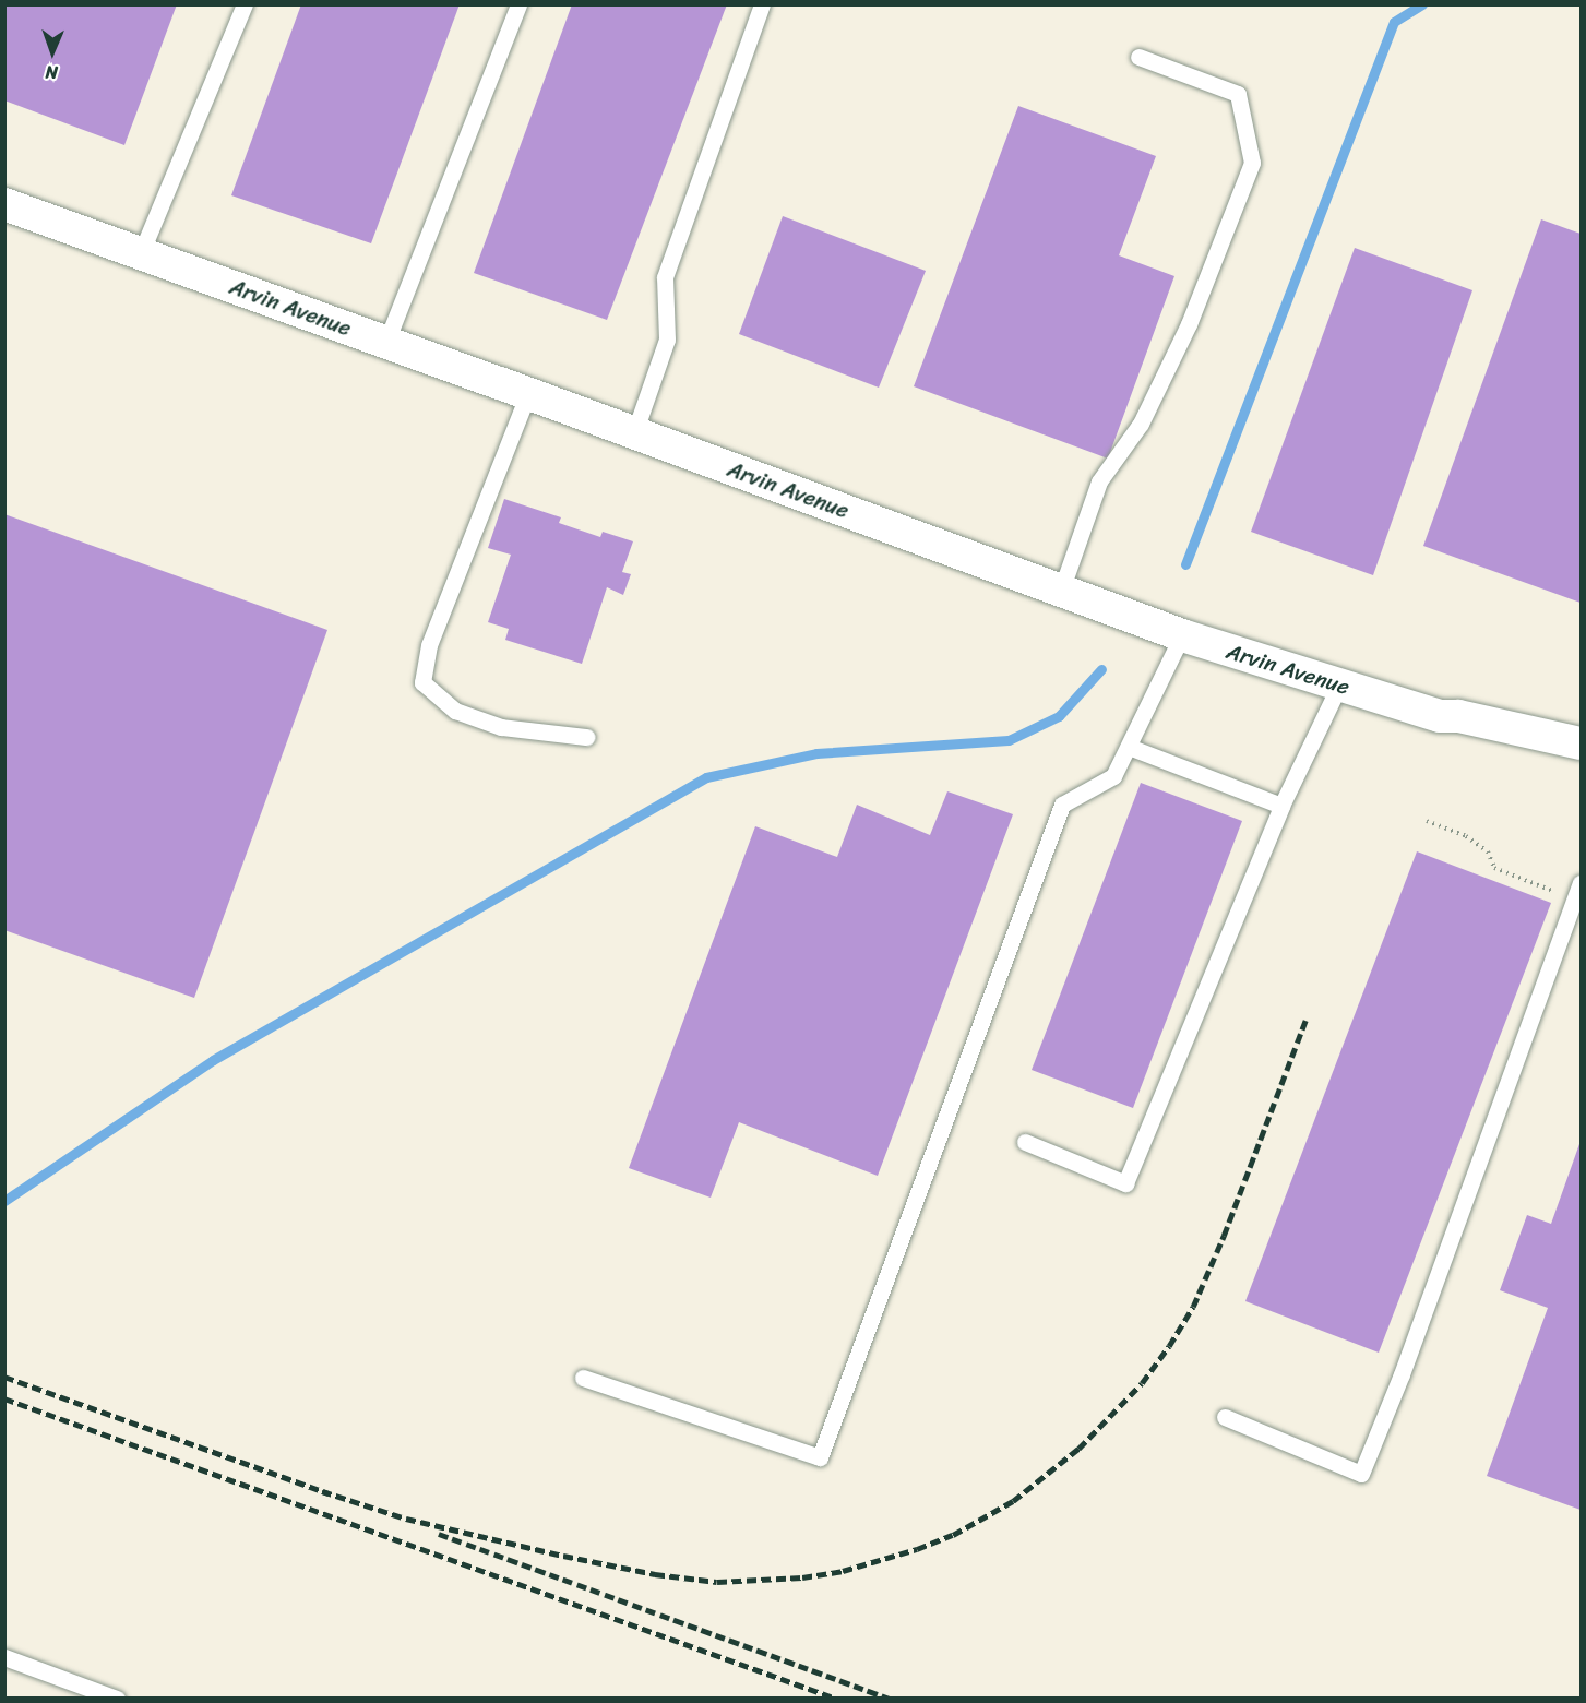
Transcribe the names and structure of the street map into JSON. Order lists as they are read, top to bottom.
{
  "streets": {
    "street": ["Arvin Avenue"]
  },
  "north": "bottom"
}
